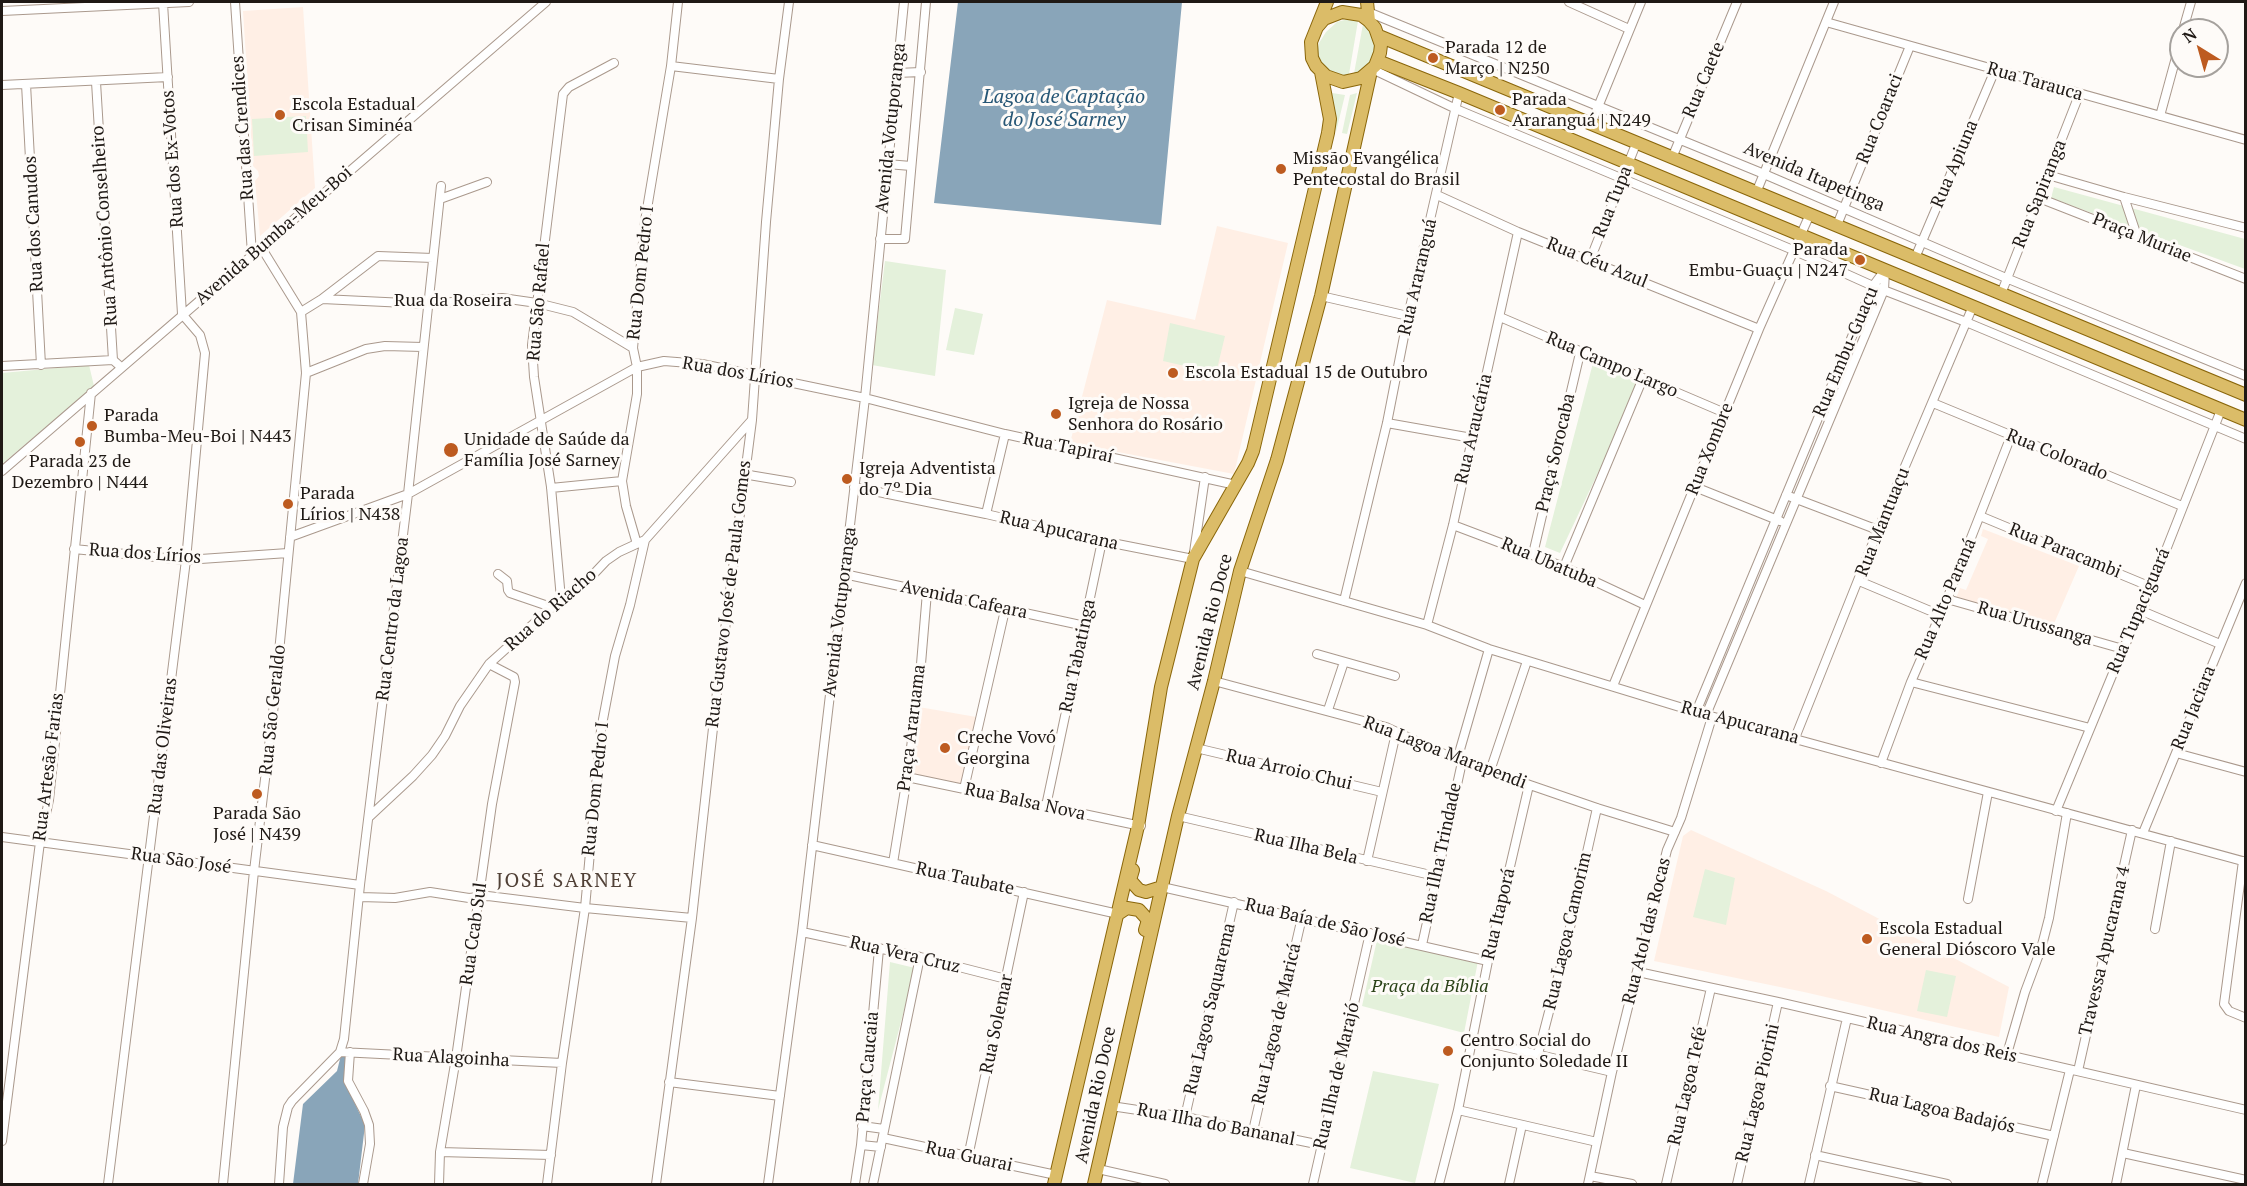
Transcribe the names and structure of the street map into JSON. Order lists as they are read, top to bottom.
{
  "streets": {
    "main road": ["Avenida Itapetinga", "Avenida Rio Doce"],
    "street": [
      "Rua Caete",
      "Rua Tarauca",
      "Rua Coaraci",
      "Rua das Crendices",
      "Avenida Votuporanga",
      "Rua dos Ex-Votos",
      "Rua Apiuna",
      "Rua Sapiranga",
      "Rua Tupa",
      "Rua dos Canudos",
      "Rua Antônio Conselheiro",
      "Avenida Bumba-Meu-Boi",
      "Praça Muriae",
      "Rua Céu Azul",
      "Rua Dom Pedro I",
      "Rua Araranguá",
      "Rua da Roseira",
      "Rua São Rafael",
      "Rua Embu-Guaçu",
      "Rua Campo Largo",
      "Rua dos Lírios",
      "Rua Araucária",
      "Rua Tapiraí",
      "Rua Xombre",
      "Praça Sorocaba",
      "Rua Colorado",
      "Rua Mantuaçu",
      "Rua Apucarana",
      "Rua Paracambi",
      "Rua Ubatuba",
      "Rua Gustavo José de Paula Gomes",
      "Rua Alto Paraná",
      "Avenida Cafeara",
      "Rua do Riacho",
      "Rua Tupaciguará",
      "Rua Centro da Lagoa",
      "Rua Urussanga",
      "Rua Tabatinga",
      "Rua Jaciara",
      "Rua São Geraldo",
      "Praça Araruama",
      "Rua das Oliveiras",
      "Rua Lagoa Marapendi",
      "Rua Artesão Farias",
      "Rua Arroio Chui",
      "Rua Balsa Nova",
      "Rua Ilha Bela",
      "Rua Ilha Trindade",
      "Rua São José",
      "Rua Taubate",
      "Rua Itaporá",
      "Rua Baía de São José",
      "Rua Lagoa Camorim",
      "Rua Atol das Rocas",
      "Rua Ccab Sul",
      "Travessa Apucarana 4",
      "Rua Vera Cruz",
      "Rua Lagoa Saquarema",
      "Rua Solemar",
      "Rua Lagoa de Maricá",
      "Rua Angra dos Reis",
      "Rua Alagoinha",
      "Praça Caucaia",
      "Rua Ilha de Marajó",
      "Rua Lagoa Tefé",
      "Rua Lagoa Piorini",
      "Rua Lagoa Badajós",
      "Rua Ilha do Bananal",
      "Rua Guarai"
    ]
  },
  "crossings": [
    ["Rua Caete", "Avenida Itapetinga"],
    ["Rua Tarauca", "Rua Coaraci"],
    ["Rua Tarauca", "Rua Apiuna"],
    ["Rua Tarauca", "Rua Sapiranga"],
    ["Rua Coaraci", "Avenida Itapetinga"],
    ["Rua das Crendices", "Avenida Bumba-Meu-Boi"],
    ["Avenida Votuporanga", "Rua dos Lírios"],
    ["Avenida Votuporanga", "Rua Tapiraí"],
    ["Avenida Votuporanga", "Rua Apucarana"],
    ["Avenida Votuporanga", "Avenida Cafeara"],
    ["Avenida Votuporanga", "Rua Taubate"],
    ["Avenida Votuporanga", "Rua Vera Cruz"],
    ["Rua dos Ex-Votos", "Avenida Bumba-Meu-Boi"],
    ["Rua dos Ex-Votos", "Rua das Oliveiras"],
    ["Rua Apiuna", "Avenida Itapetinga"],
    ["Avenida Itapetinga", "Rua Sapiranga"],
    ["Avenida Itapetinga", "Rua Tupa"],
    ["Avenida Itapetinga", "Rua Xombre"],
    ["Avenida Itapetinga", "Avenida Rio Doce"],
    ["Rua Sapiranga", "Praça Muriae"],
    ["Rua Tupa", "Rua Céu Azul"],
    ["Avenida Bumba-Meu-Boi", "Rua São Geraldo"],
    ["Avenida Bumba-Meu-Boi", "Rua das Oliveiras"],
    ["Avenida Bumba-Meu-Boi", "Rua Artesão Farias"],
    ["Rua Céu Azul", "Rua Araranguá"],
    ["Rua Céu Azul", "Rua Araucária"],
    ["Rua Céu Azul", "Rua Xombre"],
    ["Rua Dom Pedro I", "Rua da Roseira"],
    ["Rua Dom Pedro I", "Rua dos Lírios"],
    ["Rua Dom Pedro I", "Rua do Riacho"],
    ["Rua Dom Pedro I", "Rua Alagoinha"],
    ["Rua Araranguá", "Rua Apucarana"],
    ["Rua da Roseira", "Rua São Rafael"],
    ["Rua da Roseira", "Rua Centro da Lagoa"],
    ["Rua São Rafael", "Rua dos Lírios"],
    ["Rua São Rafael", "Rua do Riacho"],
    ["Rua Embu-Guaçu", "Rua Apucarana"],
    ["Rua Embu-Guaçu", "Rua Atol das Rocas"],
    ["Rua Campo Largo", "Rua Araucária"],
    ["Rua Campo Largo", "Rua Xombre"],
    ["Rua Campo Largo", "Praça Sorocaba"],
    ["Rua dos Lírios", "Rua Tapiraí"],
    ["Rua dos Lírios", "Rua Gustavo José de Paula Gomes"],
    ["Rua dos Lírios", "Rua Centro da Lagoa"],
    ["Rua dos Lírios", "Rua São Geraldo"],
    ["Rua dos Lírios", "Rua das Oliveiras"],
    ["Rua dos Lírios", "Rua Artesão Farias"],
    ["Rua Araucária", "Rua Apucarana"],
    ["Rua Araucária", "Rua Ubatuba"],
    ["Rua Tapiraí", "Avenida Rio Doce"],
    ["Rua Xombre", "Rua Apucarana"],
    ["Rua Xombre", "Rua Ubatuba"],
    ["Praça Sorocaba", "Rua Ubatuba"],
    ["Rua Colorado", "Rua Mantuaçu"],
    ["Rua Colorado", "Rua Alto Paraná"],
    ["Rua Colorado", "Rua Tupaciguará"],
    ["Rua Mantuaçu", "Rua Apucarana"],
    ["Rua Apucarana", "Rua Alto Paraná"],
    ["Rua Apucarana", "Rua Tupaciguará"],
    ["Rua Apucarana", "Avenida Rio Doce"],
    ["Rua Apucarana", "Rua Tabatinga"],
    ["Rua Apucarana", "Rua Jaciara"],
    ["Rua Apucarana", "Rua Ilha Trindade"],
    ["Rua Apucarana", "Rua Atol das Rocas"],
    ["Rua Apucarana", "Travessa Apucarana 4"],
    ["Rua Paracambi", "Rua Alto Paraná"],
    ["Rua Paracambi", "Rua Tupaciguará"],
    ["Rua Gustavo José de Paula Gomes", "Rua do Riacho"],
    ["Rua Alto Paraná", "Rua Urussanga"],
    ["Avenida Cafeara", "Rua Tabatinga"],
    ["Avenida Cafeara", "Praça Araruama"],
    ["Rua do Riacho", "Rua Centro da Lagoa"],
    ["Rua do Riacho", "Rua Ccab Sul"],
    ["Rua Tupaciguará", "Rua Urussanga"],
    ["Rua Centro da Lagoa", "Rua São José"],
    ["Rua Centro da Lagoa", "Rua Alagoinha"],
    ["Avenida Rio Doce", "Rua Lagoa Marapendi"],
    ["Avenida Rio Doce", "Rua Arroio Chui"],
    ["Avenida Rio Doce", "Rua Balsa Nova"],
    ["Avenida Rio Doce", "Rua Ilha Bela"],
    ["Avenida Rio Doce", "Rua Taubate"],
    ["Avenida Rio Doce", "Rua Baía de São José"],
    ["Avenida Rio Doce", "Rua Ilha do Bananal"],
    ["Avenida Rio Doce", "Rua Guarai"],
    ["Rua Tabatinga", "Rua Balsa Nova"],
    ["Rua São Geraldo", "Rua São José"],
    ["Praça Araruama", "Rua Balsa Nova"],
    ["Praça Araruama", "Rua Taubate"],
    ["Rua das Oliveiras", "Rua São José"],
    ["Rua Lagoa Marapendi", "Rua Ilha Trindade"],
    ["Rua Lagoa Marapendi", "Rua Itaporá"],
    ["Rua Lagoa Marapendi", "Rua Lagoa Camorim"],
    ["Rua Lagoa Marapendi", "Rua Atol das Rocas"],
    ["Rua Artesão Farias", "Rua São José"],
    ["Rua Ilha Bela", "Rua Ilha Trindade"],
    ["Rua Ilha Trindade", "Rua Baía de São José"],
    ["Rua Taubate", "Rua Solemar"],
    ["Rua Itaporá", "Rua Baía de São José"],
    ["Rua Baía de São José", "Rua Lagoa Saquarema"],
    ["Rua Baía de São José", "Rua Lagoa de Maricá"],
    ["Rua Baía de São José", "Rua Ilha de Marajó"],
    ["Rua Atol das Rocas", "Rua Angra dos Reis"],
    ["Rua Ccab Sul", "Rua Alagoinha"],
    ["Travessa Apucarana 4", "Rua Angra dos Reis"],
    ["Travessa Apucarana 4", "Rua Lagoa Badajós"],
    ["Rua Vera Cruz", "Rua Solemar"],
    ["Rua Vera Cruz", "Praça Caucaia"],
    ["Rua Lagoa Saquarema", "Rua Ilha do Bananal"],
    ["Rua Solemar", "Rua Guarai"],
    ["Rua Lagoa de Maricá", "Rua Ilha do Bananal"],
    ["Rua Angra dos Reis", "Rua Lagoa Tefé"],
    ["Rua Angra dos Reis", "Rua Lagoa Piorini"],
    ["Praça Caucaia", "Rua Guarai"],
    ["Rua Ilha de Marajó", "Rua Ilha do Bananal"]
  ],
  "districts": ["JOSÉ SARNEY"],
  "water": ["Lagoa de Captação do José Sarney"],
  "parks": ["Praça da Bíblia"],
  "places": [
    "Parada 12 de Março | N250",
    "Parada Araranguá | N249",
    "Escola Estadual Crisan Siminéa",
    "Missão Evangélica Pentecostal do Brasil",
    "Parada Embu-Guaçu | N247",
    "Escola Estadual 15 de Outubro",
    "Igreja de Nossa Senhora do Rosário",
    "Parada Bumba-Meu-Boi | N443",
    "Parada 23 de Dezembro | N444",
    "Unidade de Saúde da Família José Sarney",
    "Igreja Adventista do 7º Dia",
    "Parada Lírios | N438",
    "Creche Vovó Georgina",
    "Parada São José | N439",
    "Escola Estadual General Dióscoro Vale",
    "Centro Social do Conjunto Soledade II"
  ],
  "north": "top left"
}
